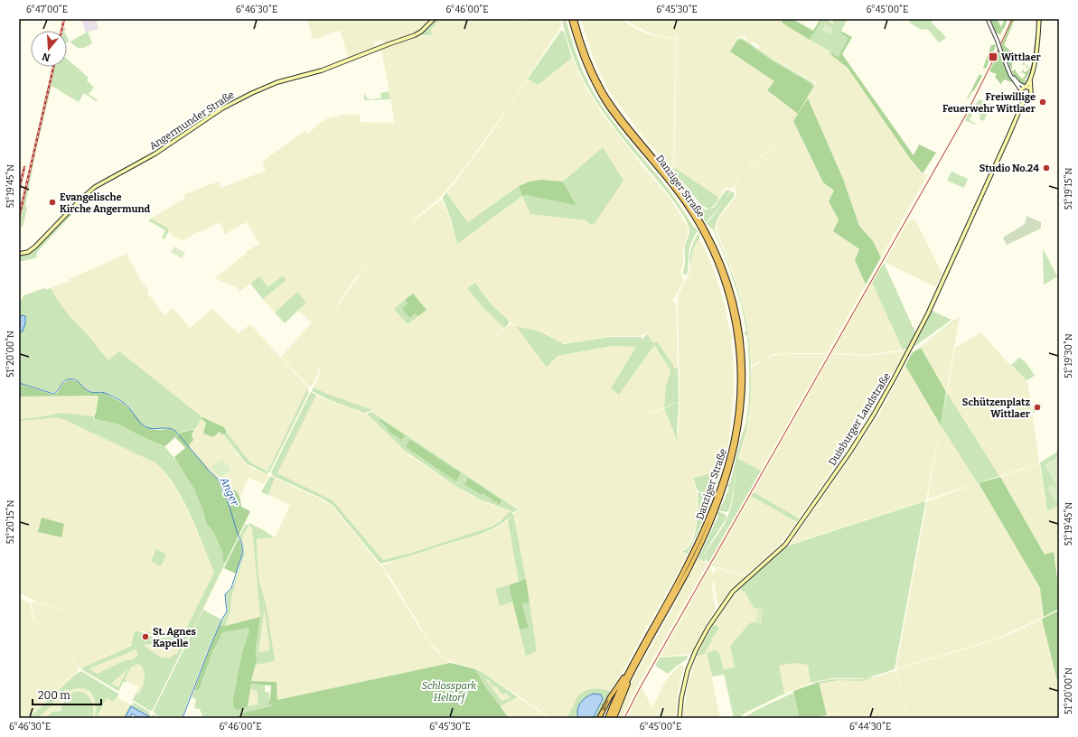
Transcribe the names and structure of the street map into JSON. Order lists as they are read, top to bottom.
{
  "streets": {
    "highway": ["Danziger Straße"],
    "main road": ["Angermunder Straße", "Duisburger Landstraße"]
  },
  "water": ["Anger"],
  "parks": ["Schlosspark Heltorf"],
  "places": {
    "transit": ["Wittlaer"],
    "other": [
      "Freiwillige Feuerwehr Wittlaer",
      "Studio No.24",
      "Evangelische Kirche Angermund",
      "Schützenplatz Wittlaer",
      "St. Agnes Kapelle"
    ]
  },
  "scale_bar": "200 m",
  "north": "bottom",
  "coordinates": [
    "6°47'00\"E",
    "6°46'30\"E",
    "6°46'00\"E",
    "6°45'30\"E",
    "6°45'00\"E",
    "51°19'45\"N",
    "51°19'15\"N",
    "51°20'00\"N",
    "51°19'30\"N",
    "51°20'15\"N",
    "6°44'30\"E"
  ]
}
